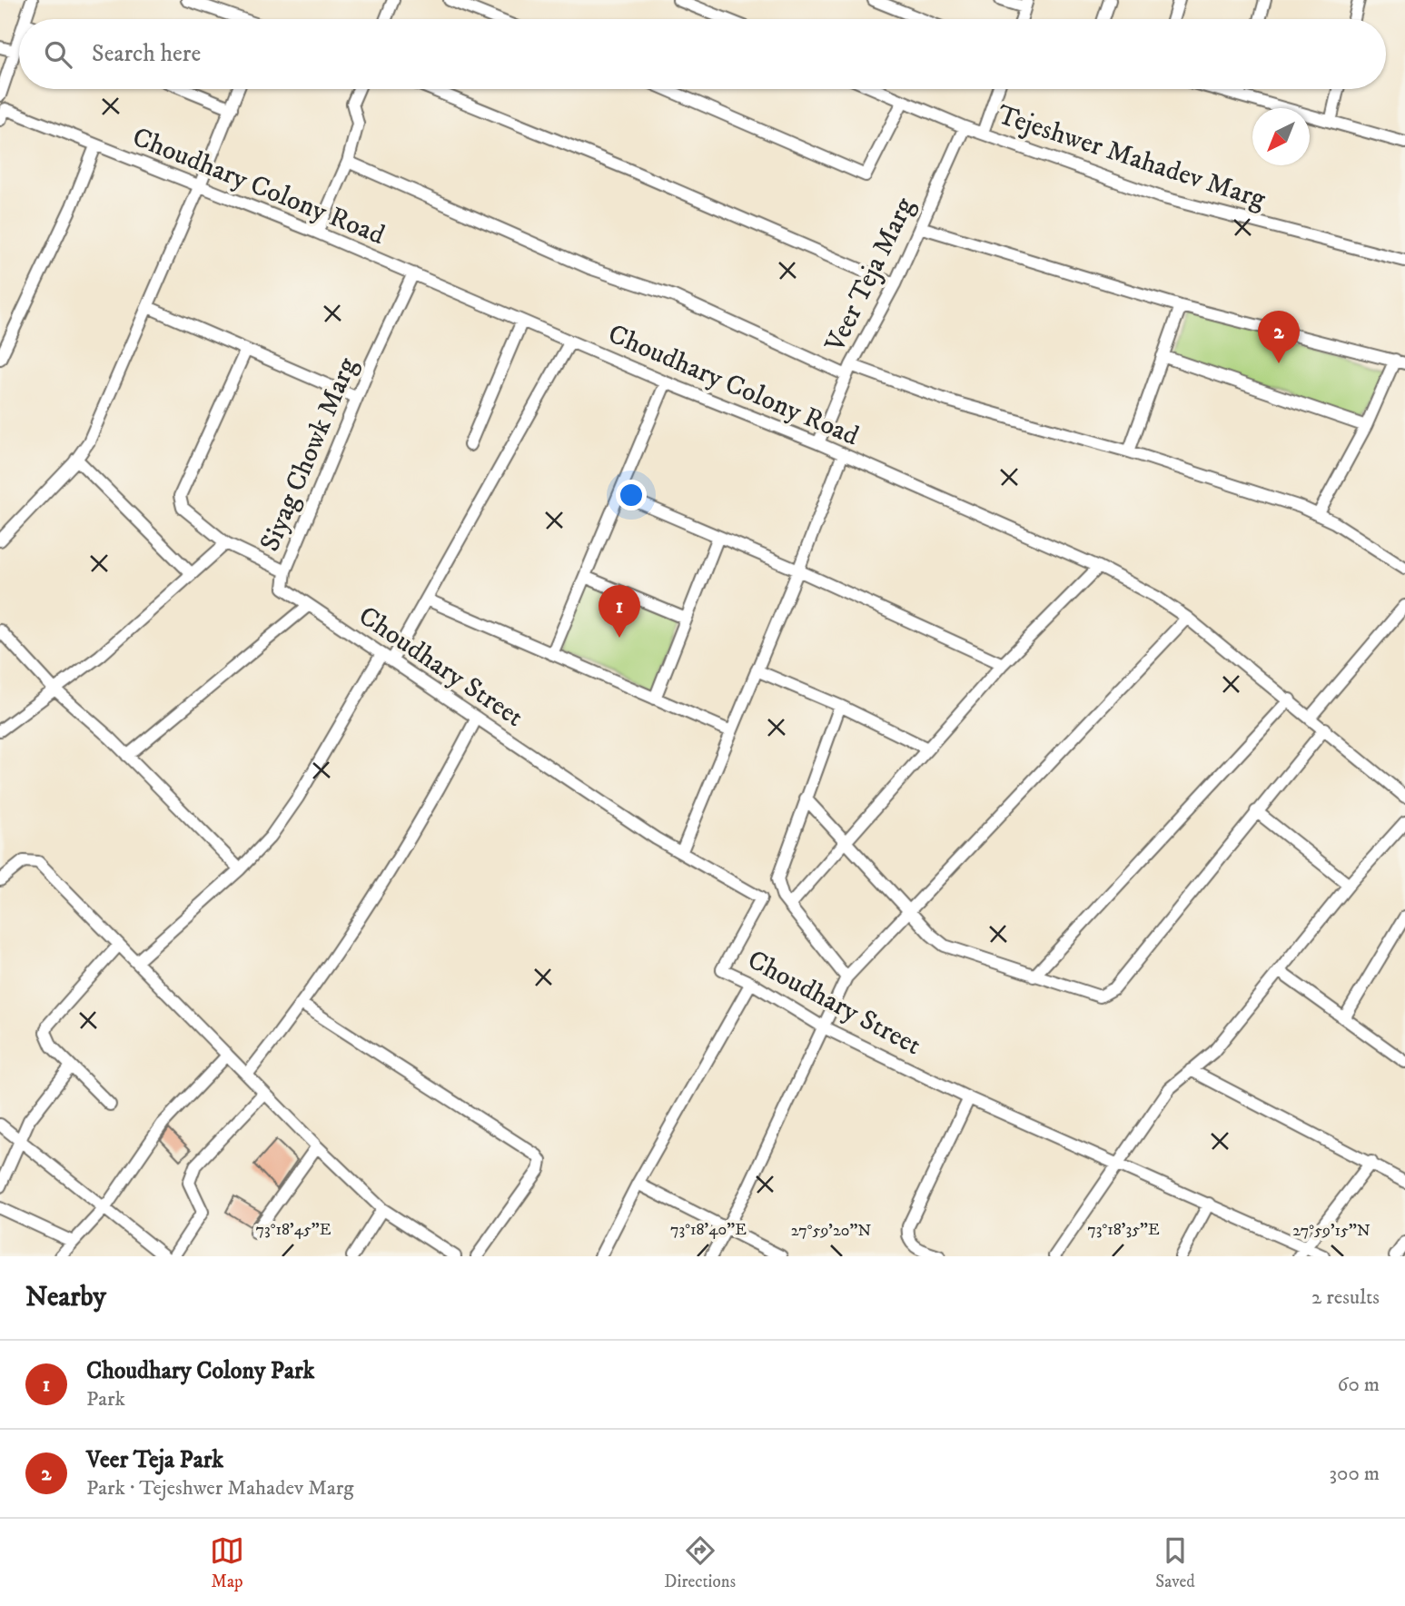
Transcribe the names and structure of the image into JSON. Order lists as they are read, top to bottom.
{
  "streets": {
    "street": [
      "Tejeshwer Mahadev Marg",
      "Choudhary Colony Road",
      "Veer Teja Marg",
      "Siyag Chowk Marg",
      "Choudhary Street"
    ]
  },
  "crossings": [
    ["Tejeshwer Mahadev Marg", "Veer Teja Marg"],
    ["Choudhary Colony Road", "Veer Teja Marg"],
    ["Choudhary Colony Road", "Siyag Chowk Marg"],
    ["Siyag Chowk Marg", "Choudhary Street"]
  ],
  "north": "bottom left",
  "page": {
    "search": "Search here",
    "pins": ["2", "1"],
    "heading": ["Nearby", "2 results"],
    "list": [
      {
        "mark": "1",
        "name": "Choudhary Colony Park",
        "note": "Park",
        "value": "60 m"
      },
      {
        "mark": "2",
        "name": "Veer Teja Park",
        "note": "Park · Tejeshwer Mahadev Marg",
        "value": "300 m"
      }
    ],
    "nav": ["Map", "Directions", "Saved"]
  },
  "coordinates": [
    "73°18'45\"E",
    "73°18'40\"E",
    "73°18'35\"E",
    "27°59'20\"N",
    "27°59'15\"N"
  ]
}
